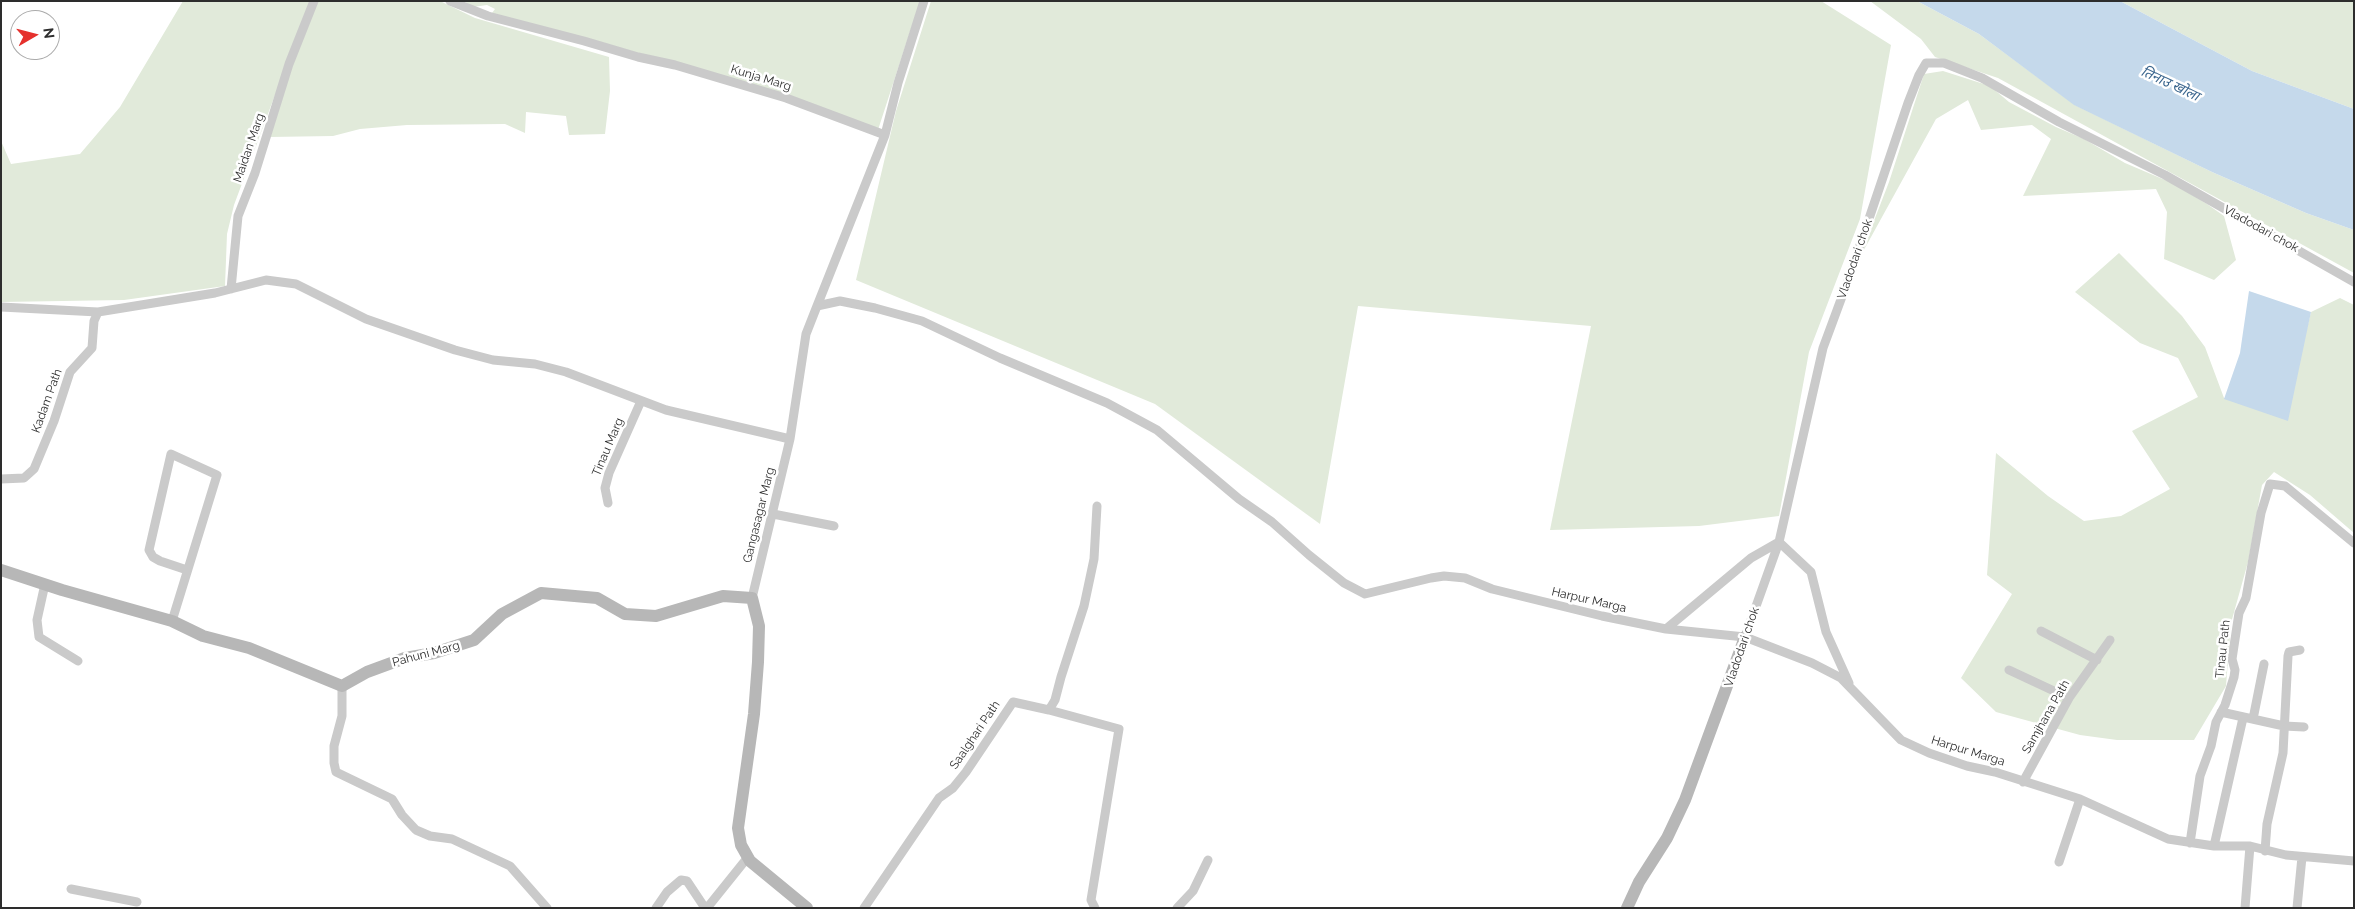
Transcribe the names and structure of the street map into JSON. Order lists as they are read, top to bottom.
{
  "streets": {
    "street": [
      "Kunja Marg",
      "Maidan Marg",
      "Vladodari chok",
      "Kadam Path",
      "Tinau Marg",
      "Gangasagar Marg",
      "Harpur Marga",
      "Tinau Path",
      "Pahuni Marg",
      "Samjhana Path",
      "Saalghari Path"
    ]
  },
  "crossings": [
    ["Vladodari chok", "Harpur Marga"],
    ["Gangasagar Marg", "Harpur Marga"],
    ["Gangasagar Marg", "Pahuni Marg"],
    ["Harpur Marga", "Tinau Path"],
    ["Harpur Marga", "Samjhana Path"]
  ],
  "water": ["तिनाउ खोला"],
  "north": "right"
}
